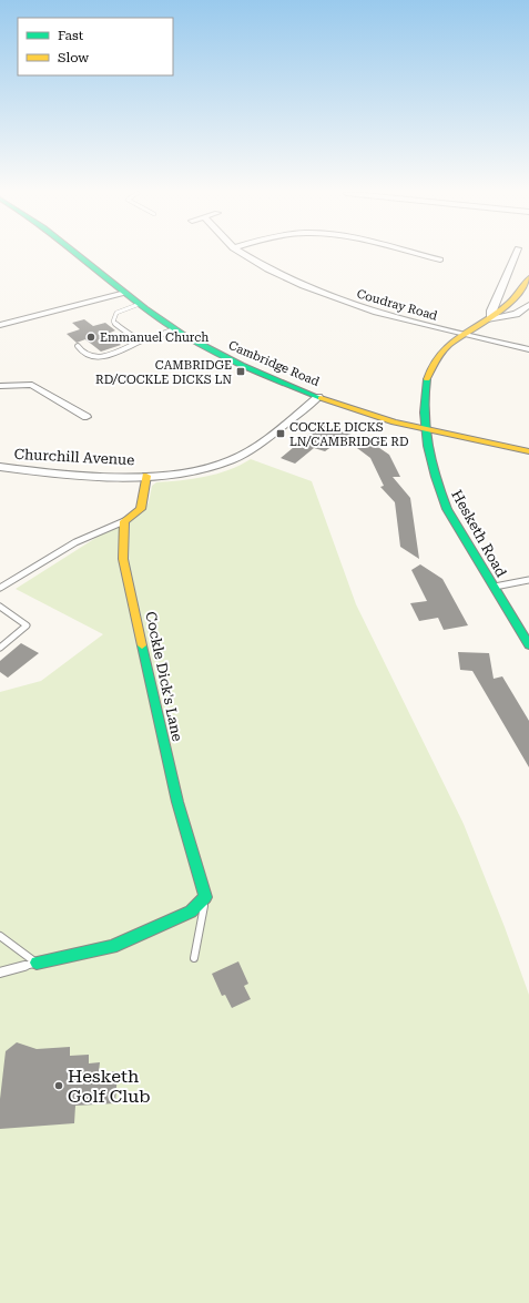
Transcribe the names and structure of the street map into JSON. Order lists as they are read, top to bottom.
{
  "streets": {
    "main road": ["Cambridge Road", "Hesketh Road", "Cockle Dick's Lane"],
    "street": ["Coudray Road", "Churchill Avenue"]
  },
  "crossings": [
    ["Coudray Road", "Hesketh Road"],
    ["Cambridge Road", "Hesketh Road"]
  ],
  "places": {
    "other": ["Emmanuel Church", "Hesketh Golf Club"],
    "transit": ["CAMBRIDGE RD/COCKLE DICKS LN", "COCKLE DICKS LN/CAMBRIDGE RD"]
  },
  "legend": ["Fast", "Slow"]
}
